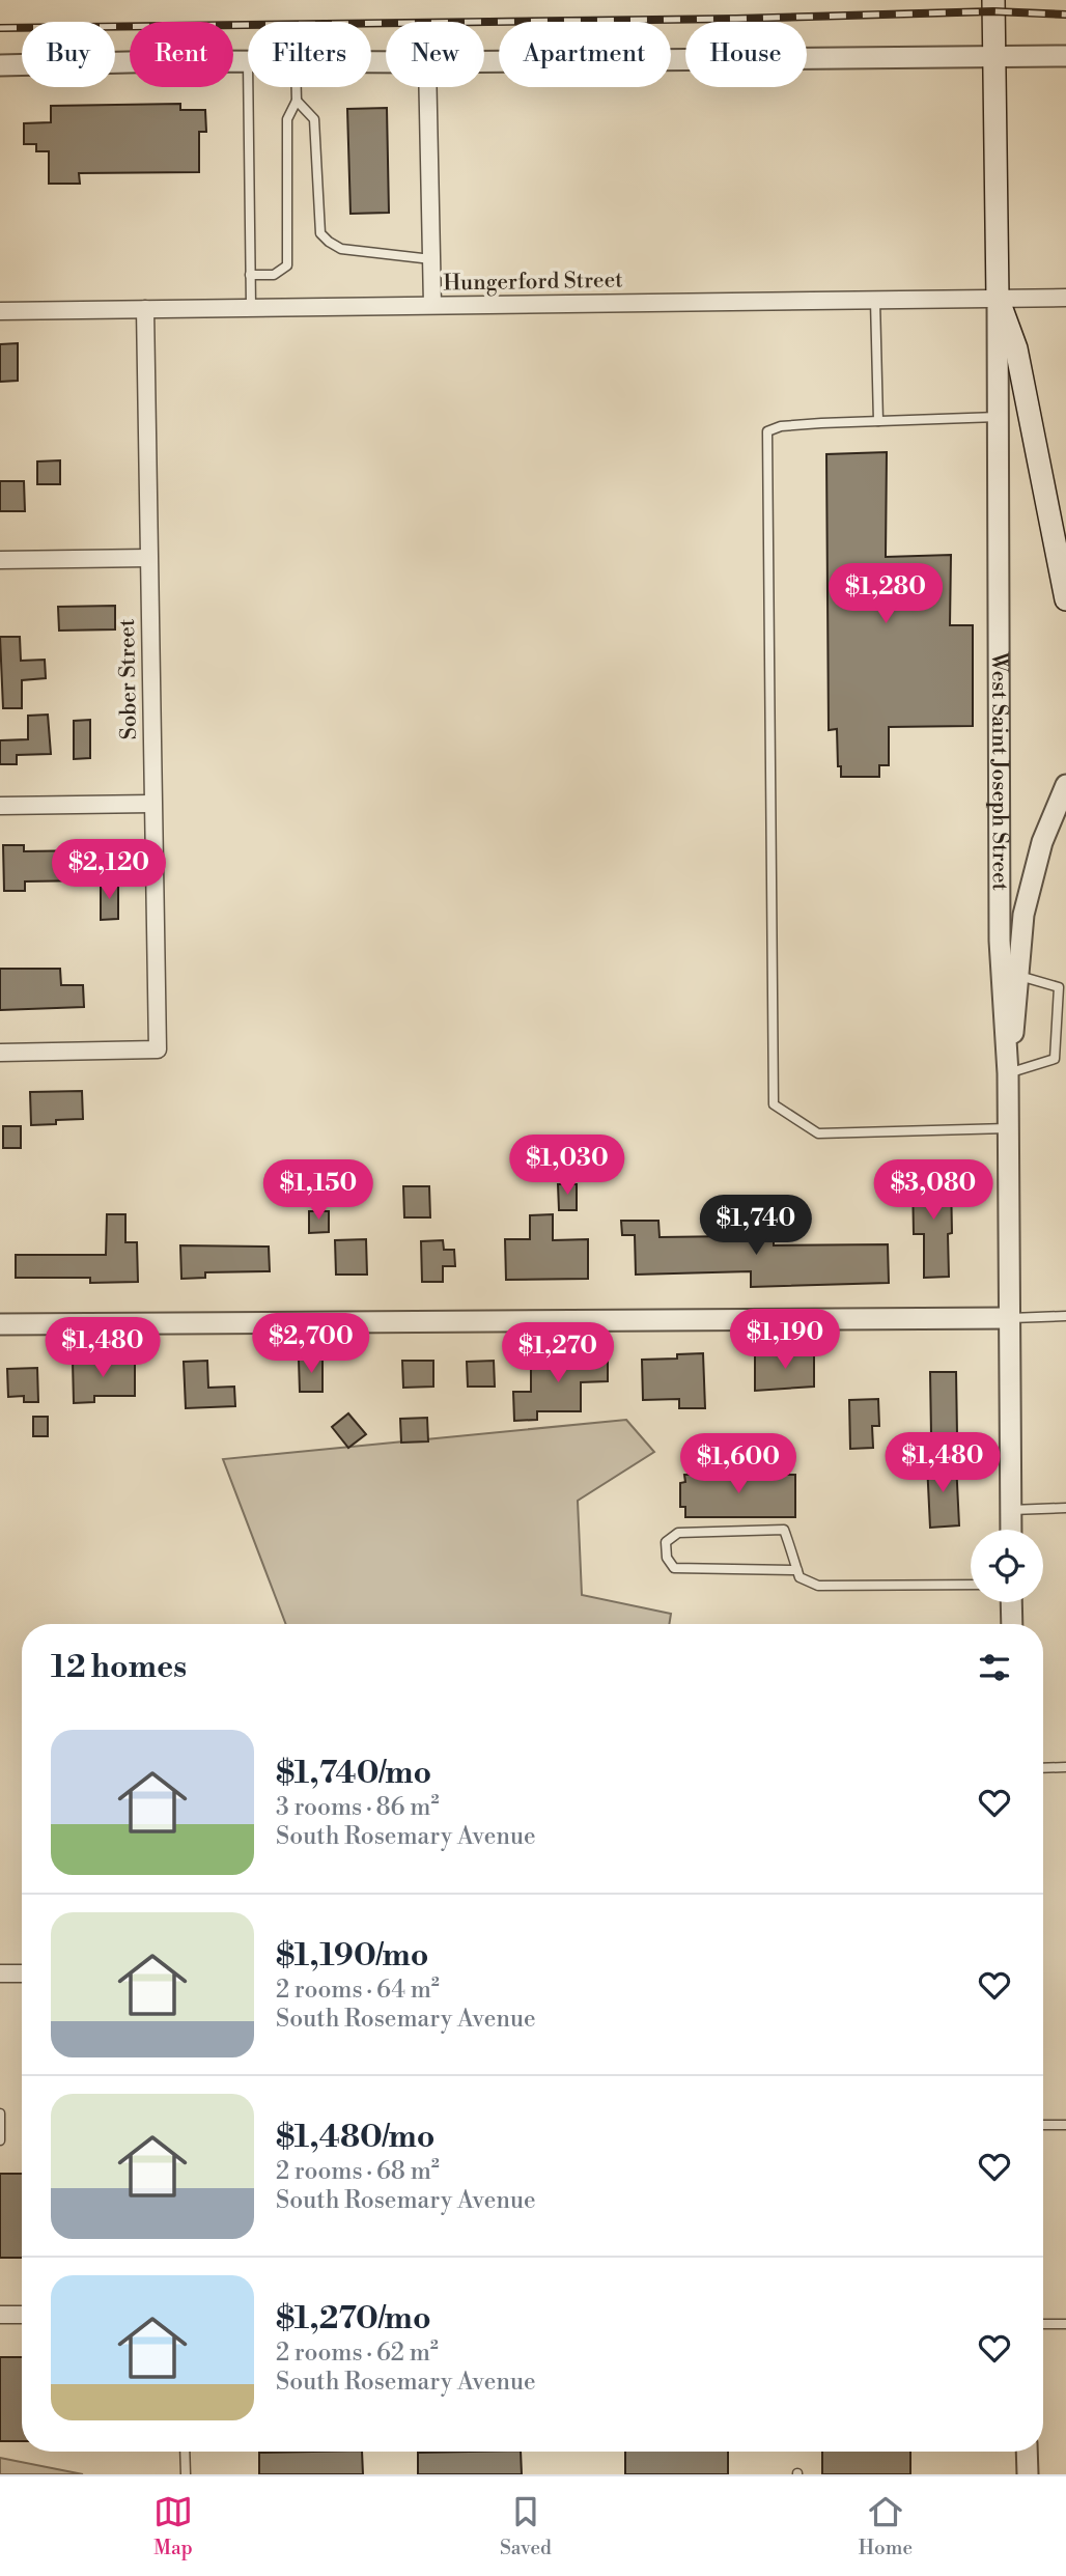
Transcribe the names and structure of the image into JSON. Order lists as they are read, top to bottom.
{
  "streets": {
    "main road": ["West Saint Joseph Street"],
    "street": ["Hungerford Street", "Sober Street"]
  },
  "crossings": [
    ["Hungerford Street", "Sober Street"],
    ["Hungerford Street", "West Saint Joseph Street"]
  ],
  "page": {
    "chip": [
      "Buy",
      "Rent",
      "Filters",
      "New",
      "Apartment",
      "House"
    ],
    "price": [
      "$1,280",
      "$2,120",
      "$1,030",
      "$1,150",
      "$3,080",
      "$1,740",
      "$1,190",
      "$2,700",
      "$1,480",
      "$1,270",
      "$1,480",
      "$1,600"
    ],
    "heading": "12 homes",
    "list": [
      {
        "name": "$1,740/mo",
        "note": "3 rooms · 86 m² · South Rosemary Avenue"
      },
      {
        "name": "$1,190/mo",
        "note": "2 rooms · 64 m² · South Rosemary Avenue"
      },
      {
        "name": "$1,480/mo",
        "note": "2 rooms · 68 m² · South Rosemary Avenue"
      },
      {
        "name": "$1,270/mo",
        "note": "2 rooms · 62 m² · South Rosemary Avenue"
      }
    ],
    "tabs": ["Map", "Saved", "Home"]
  }
}
